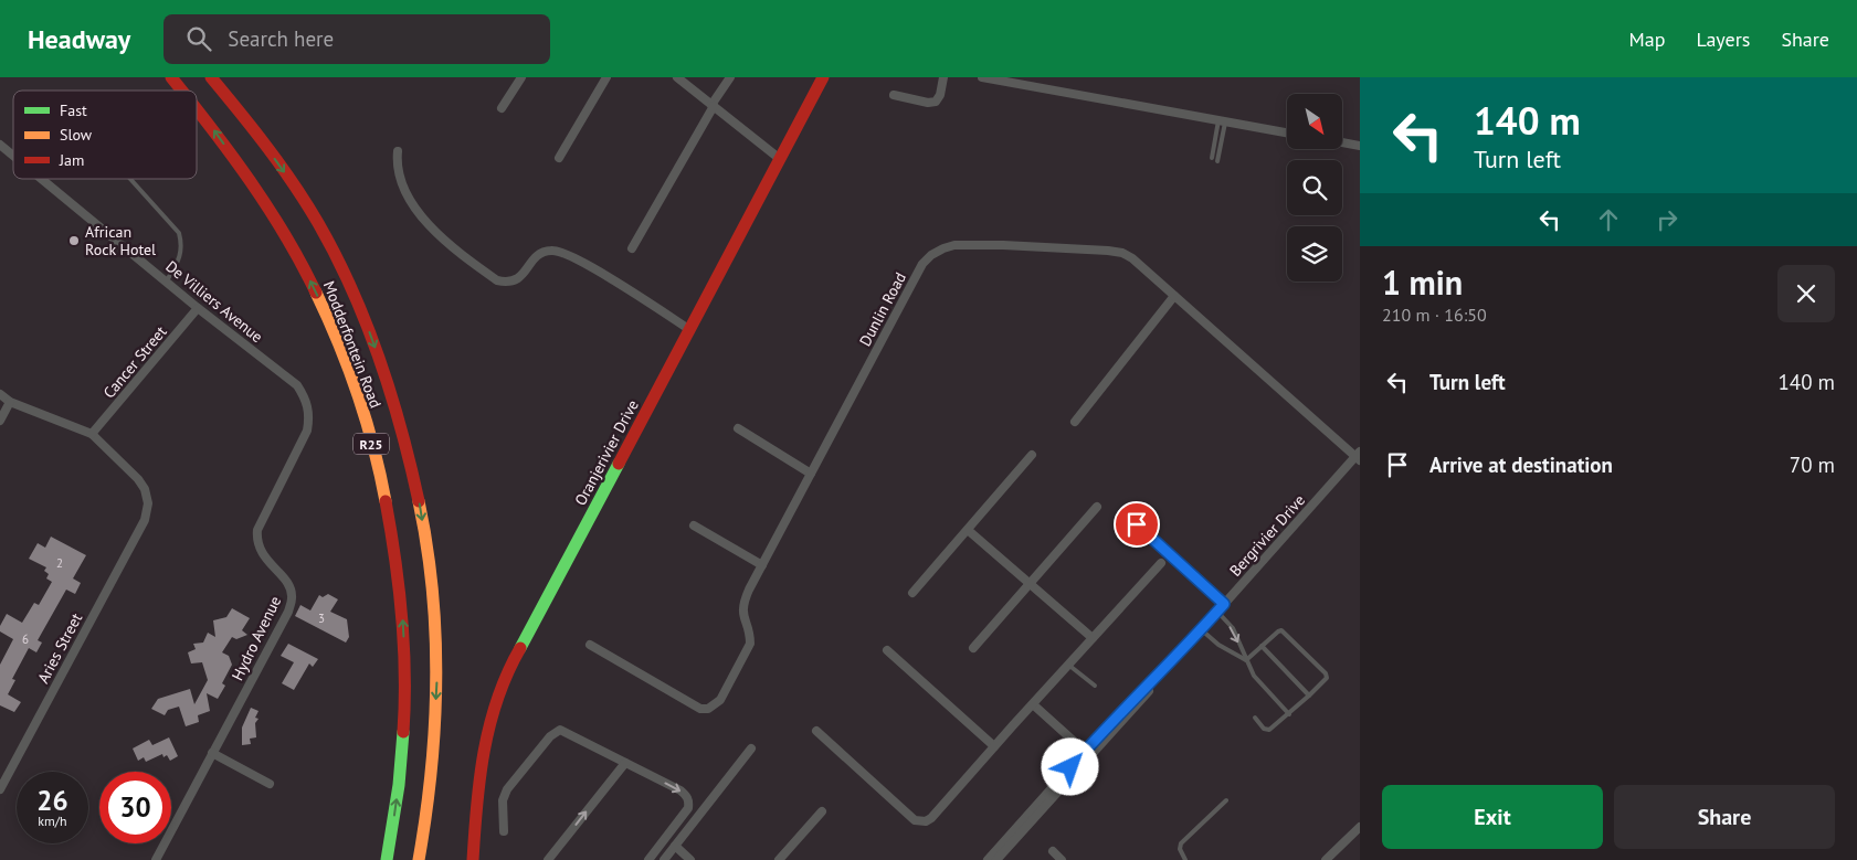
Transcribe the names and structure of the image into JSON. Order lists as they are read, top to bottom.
{
  "streets": {
    "main road": ["Modderfontein Road", "R25", "Oranjerivier Drive"],
    "street": [
      "De Villiers Avenue",
      "Dunlin Road",
      "Cancer Street",
      "Bergrivier Drive",
      "Hydro Avenue",
      "Aries Street"
    ]
  },
  "crossings": [
    ["De Villiers Avenue", "Cancer Street"],
    ["De Villiers Avenue", "Hydro Avenue"],
    ["Dunlin Road", "Bergrivier Drive"],
    ["Cancer Street", "Aries Street"]
  ],
  "places": ["African Rock Hotel"],
  "house_numbers": ["2", "3", "6"],
  "legend": ["Fast", "Slow", "Jam"],
  "north": "bottom right",
  "page": {
    "header": "Headway",
    "search": "Search here",
    "nav": ["Map", "Layers", "Share"],
    "turn": ["140 m", "Turn left"],
    "heading": ["1 min", "210 m · 16:50"],
    "list": [
      {
        "name": "Turn left",
        "value": "140 m"
      },
      {
        "name": "Arrive at destination",
        "value": "70 m"
      }
    ],
    "speed": "26 km/h",
    "limit": "30",
    "buttons": ["Exit", "Share"]
  }
}
